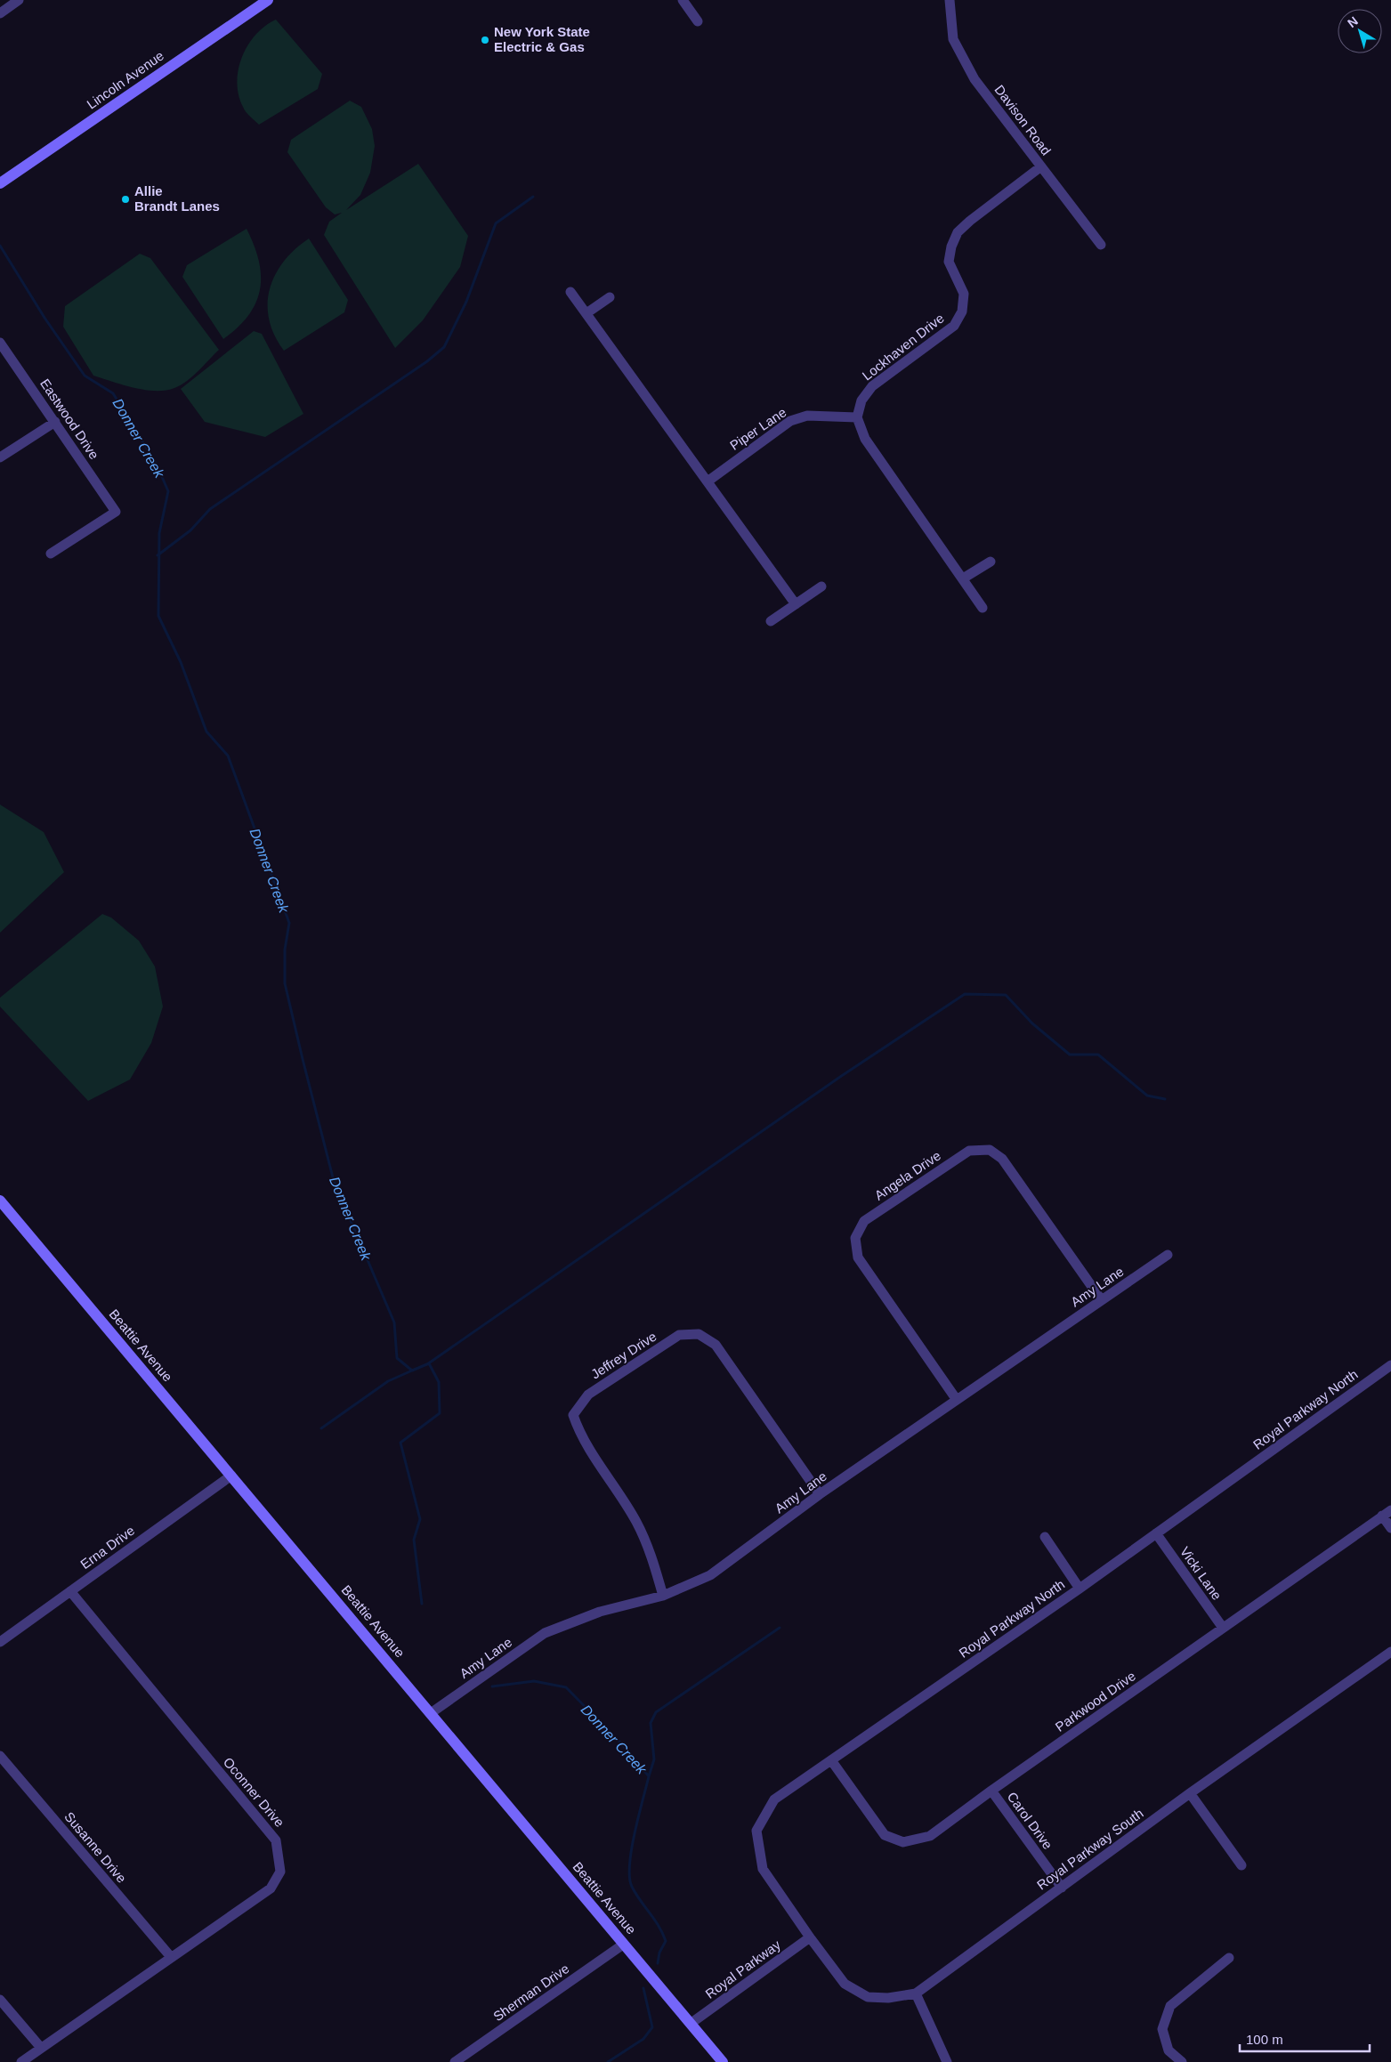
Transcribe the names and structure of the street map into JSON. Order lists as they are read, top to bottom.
{
  "streets": {
    "street": [
      "Lincoln Avenue",
      "Davison Road",
      "Lockhaven Drive",
      "Eastwood Drive",
      "Piper Lane",
      "Angela Drive",
      "Amy Lane",
      "Beattie Avenue",
      "Jeffrey Drive",
      "Royal Parkway North",
      "Erna Drive",
      "Vicki Lane",
      "Parkwood Drive",
      "Oconner Drive",
      "Carol Drive",
      "Susanne Drive",
      "Royal Parkway South",
      "Royal Parkway",
      "Sherman Drive"
    ]
  },
  "crossings": [
    ["Davison Road", "Lockhaven Drive"],
    ["Lockhaven Drive", "Piper Lane"],
    ["Angela Drive", "Amy Lane"],
    ["Amy Lane", "Beattie Avenue"],
    ["Amy Lane", "Jeffrey Drive"],
    ["Beattie Avenue", "Erna Drive"],
    ["Beattie Avenue", "Royal Parkway"],
    ["Beattie Avenue", "Sherman Drive"],
    ["Royal Parkway North", "Vicki Lane"],
    ["Royal Parkway North", "Parkwood Drive"],
    ["Royal Parkway North", "Royal Parkway South"],
    ["Royal Parkway North", "Royal Parkway"],
    ["Erna Drive", "Oconner Drive"],
    ["Vicki Lane", "Parkwood Drive"],
    ["Parkwood Drive", "Carol Drive"],
    ["Oconner Drive", "Susanne Drive"],
    ["Carol Drive", "Royal Parkway South"],
    ["Royal Parkway South", "Royal Parkway"]
  ],
  "water": ["Donner Creek"],
  "places": ["New York State Electric & Gas", "Allie Brandt Lanes"],
  "scale_bar": "100 m",
  "north": "top left"
}
